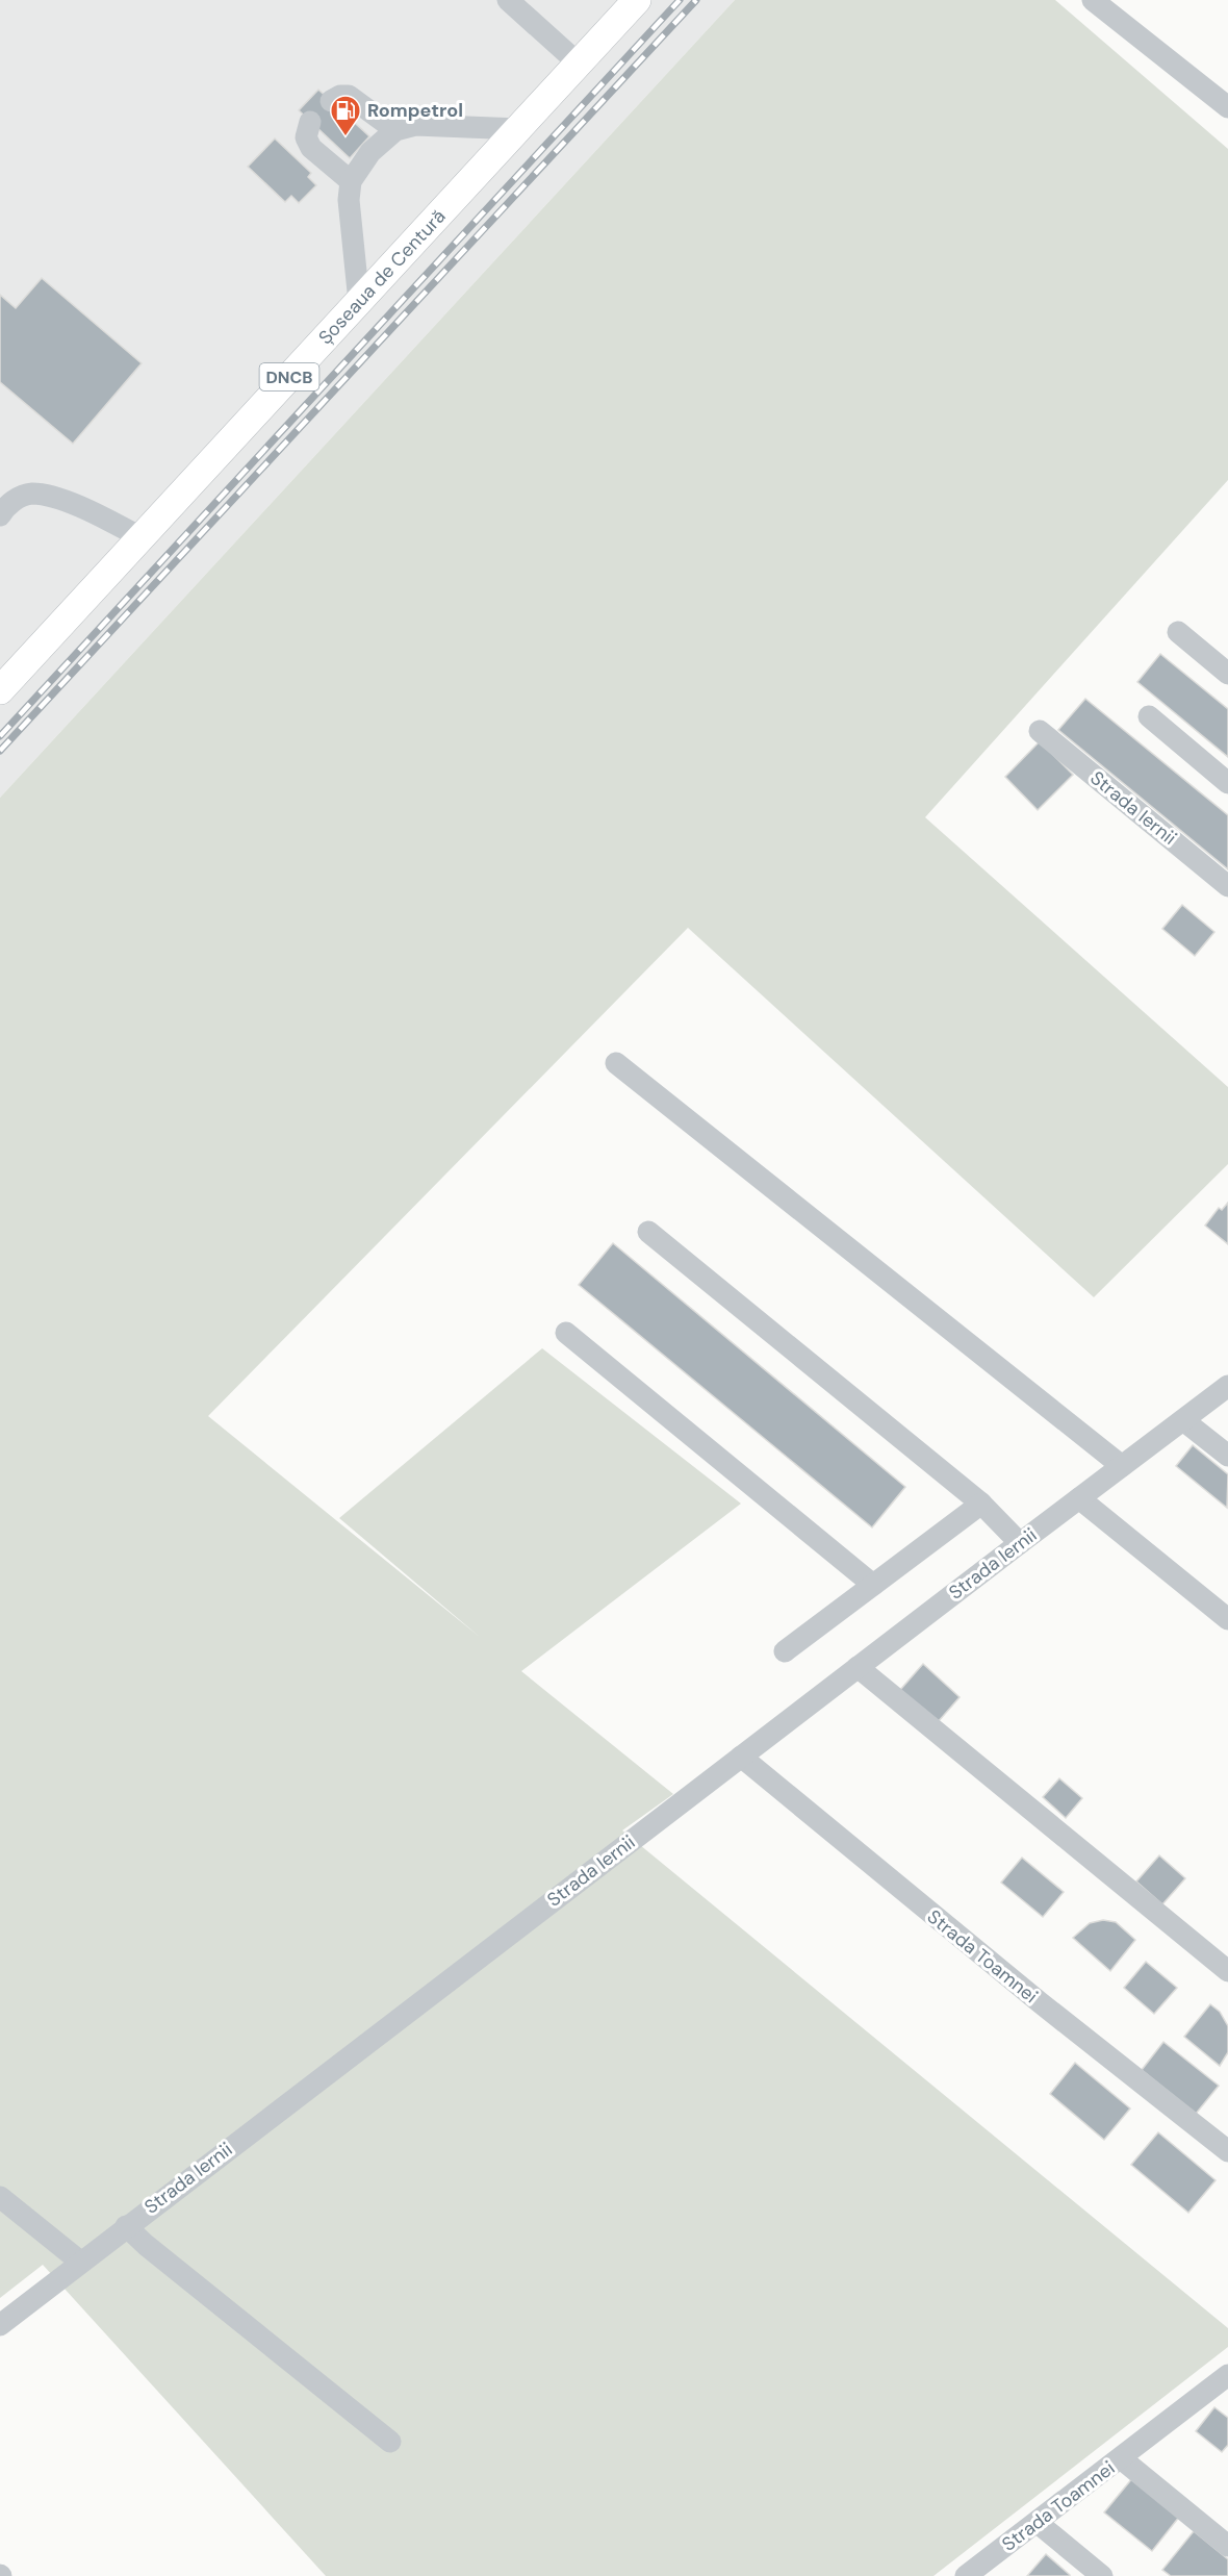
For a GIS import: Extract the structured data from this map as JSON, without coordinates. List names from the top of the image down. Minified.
{"streets":{"main road":["Șoseaua de Centură","DNCB"],"street":["Strada Iernii","Strada Toamnei"]},"crossings":[["Strada Iernii","Strada Toamnei"]],"places":{"fuel station":["Rompetrol"]}}
